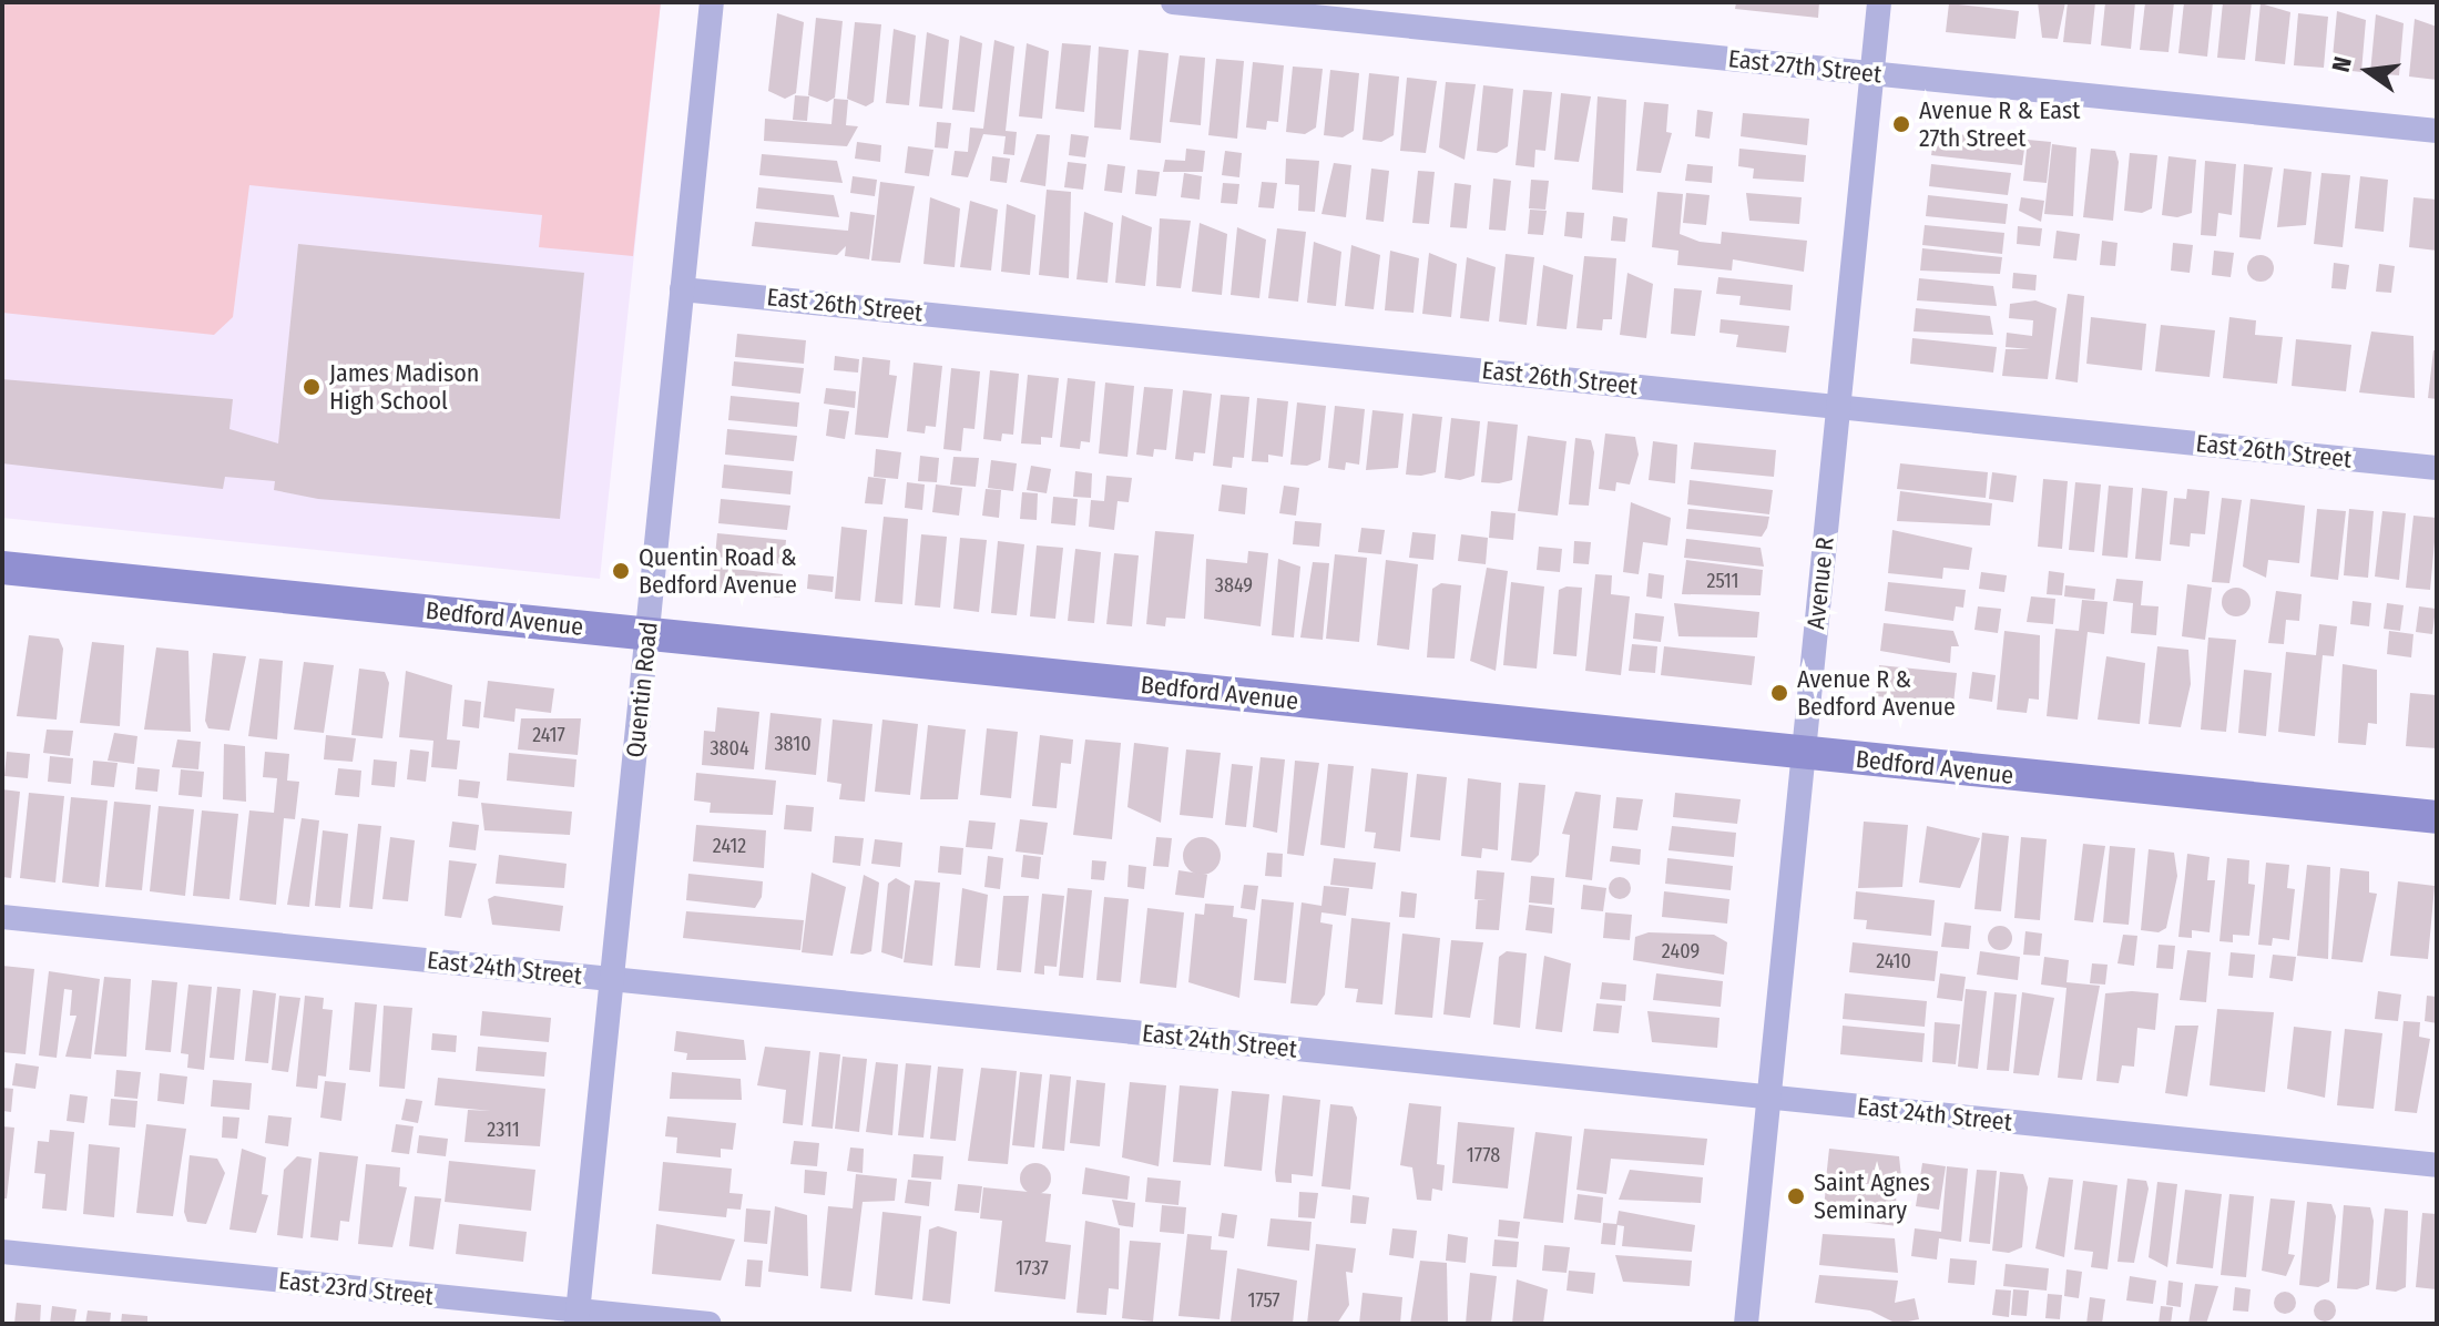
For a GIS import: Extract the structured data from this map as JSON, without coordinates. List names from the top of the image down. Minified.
{"streets":{"main road":["Bedford Avenue"],"street":["East 27th Street","East 26th Street","Avenue R","Quentin Road","East 24th Street","East 23rd Street"]},"crossings":[["East 27th Street","Avenue R"],["East 26th Street","Avenue R"],["East 26th Street","Quentin Road"],["Avenue R","Bedford Avenue"],["Avenue R","East 24th Street"],["Bedford Avenue","Quentin Road"],["Quentin Road","East 24th Street"],["Quentin Road","East 23rd Street"]],"places":["Avenue R & East 27th Street","James Madison High School","Quentin Road & Bedford Avenue","Avenue R & Bedford Avenue","Saint Agnes Seminary"],"house_numbers":["2511","3849","2417","3810","3804","2412","2409","2410","2311","1778","1737","1757"],"north":"left"}
